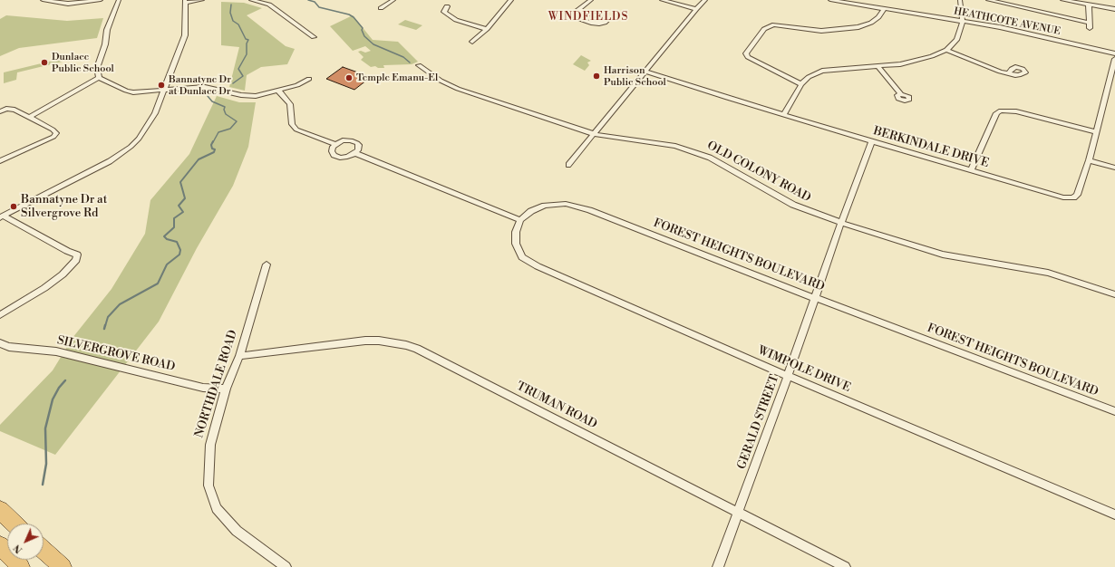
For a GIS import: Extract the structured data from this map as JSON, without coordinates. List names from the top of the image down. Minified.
{"streets":{"street":["HEATHCOTE AVENUE","BERKINDALE DRIVE","OLD COLONY ROAD","FOREST HEIGHTS BOULEVARD","SILVERGROVE ROAD","WIMPOLE DRIVE","NORTHDALE ROAD","TRUMAN ROAD","GERALD STREET"]},"crossings":[["BERKINDALE DRIVE","GERALD STREET"],["OLD COLONY ROAD","GERALD STREET"],["FOREST HEIGHTS BOULEVARD","WIMPOLE DRIVE"],["FOREST HEIGHTS BOULEVARD","GERALD STREET"],["SILVERGROVE ROAD","NORTHDALE ROAD"],["WIMPOLE DRIVE","GERALD STREET"],["NORTHDALE ROAD","TRUMAN ROAD"],["TRUMAN ROAD","GERALD STREET"]],"districts":["WINDFIELDS"],"places":["Dunlace Public School","Harrison Public School","Temple Emanu-El","Bannatyne Dr at Dunlace Dr","Bannatyne Dr at Silvergrove Rd"],"north":"bottom left"}
